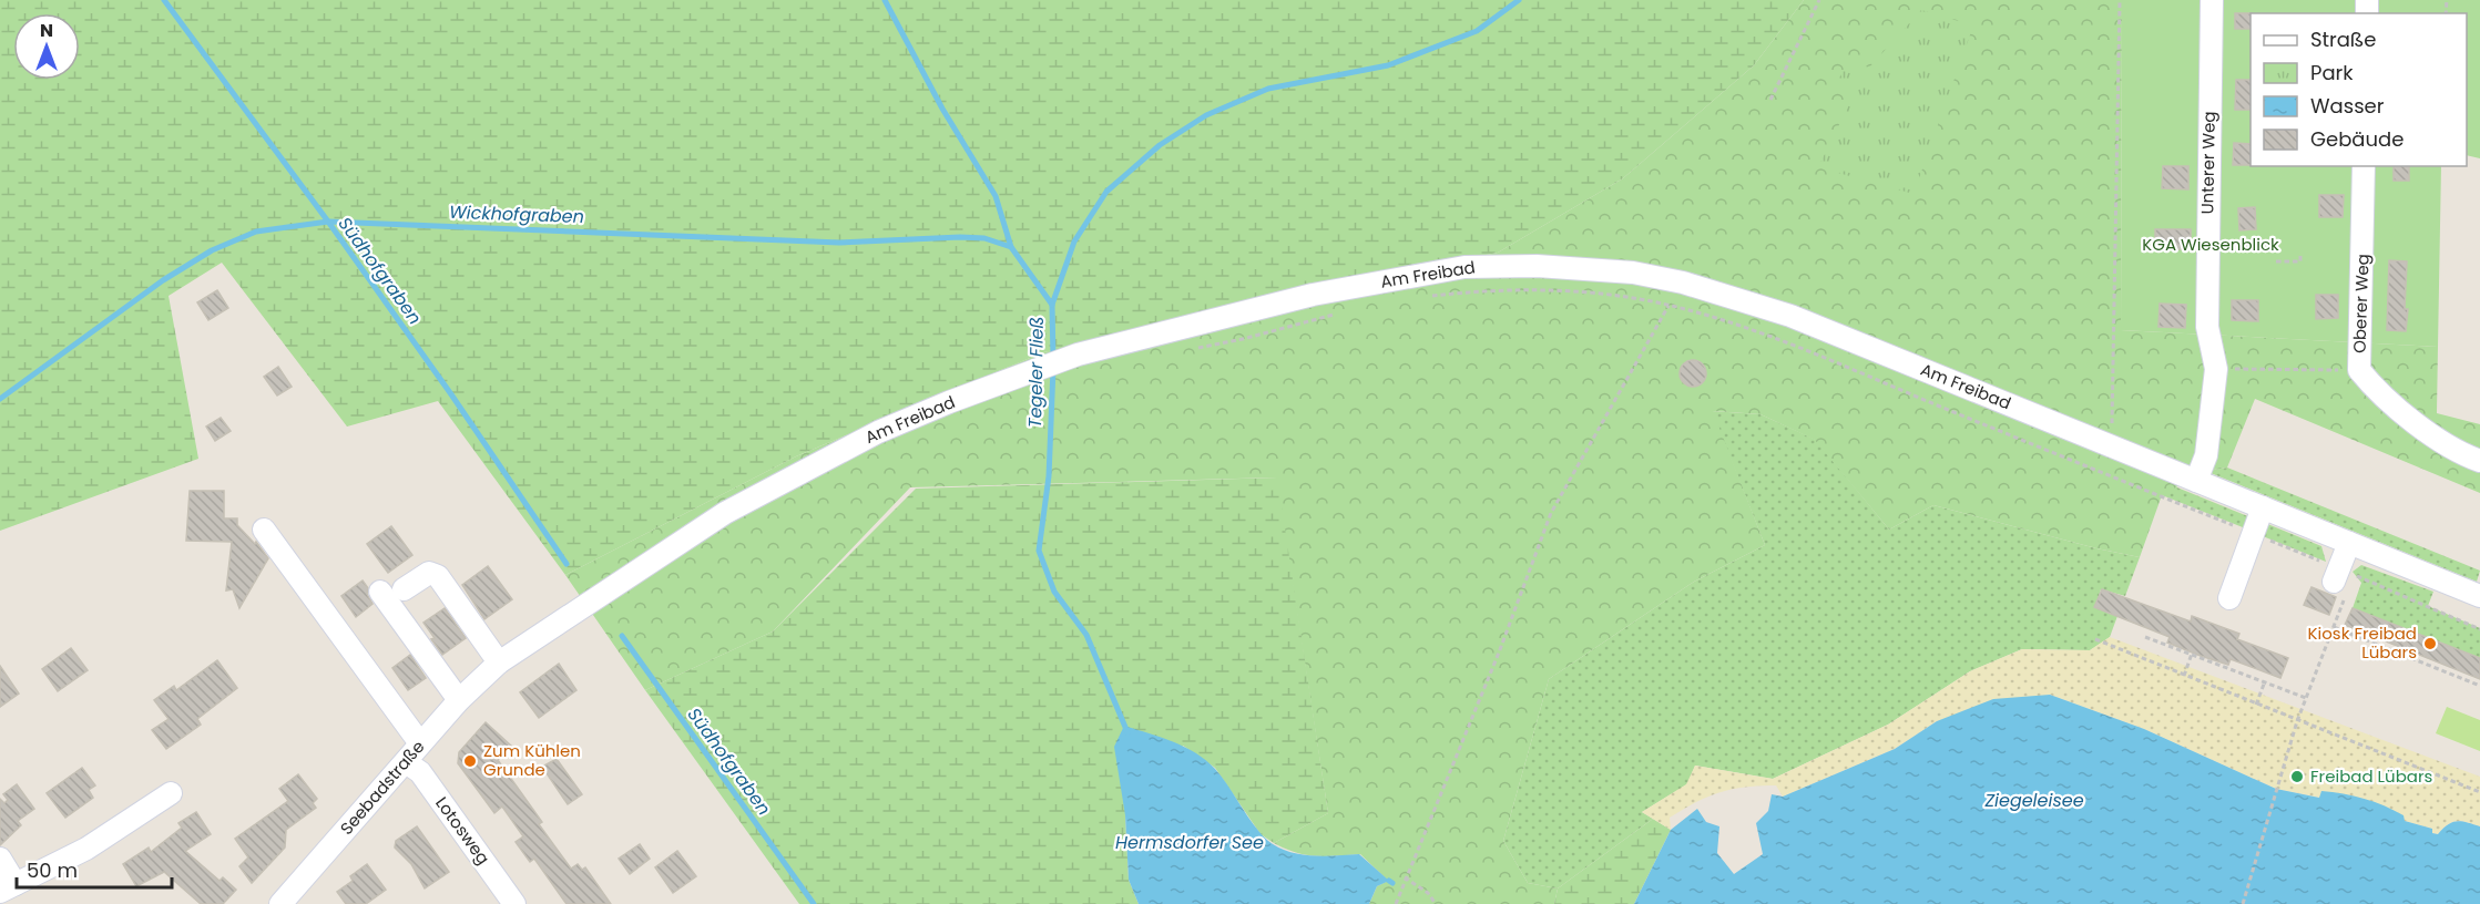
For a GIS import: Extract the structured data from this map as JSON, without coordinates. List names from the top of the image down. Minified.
{"streets":{"street":["Unterer Weg","Am Freibad","Oberer Weg","Seebadstraße","Lotosweg"]},"crossings":[["Unterer Weg","Am Freibad"],["Am Freibad","Seebadstraße"],["Seebadstraße","Lotosweg"]],"water":["Wickhofgraben","Südhofgraben","Tegeler Fließ","Ziegeleisee","Hermsdorfer See"],"parks":["KGA Wiesenblick"],"places":["Kiosk Freibad Lübars","Zum Kühlen Grunde","Freibad Lübars"],"legend":["Straße","Park","Wasser","Gebäude"],"scale_bar":"50 m","north":"top"}
